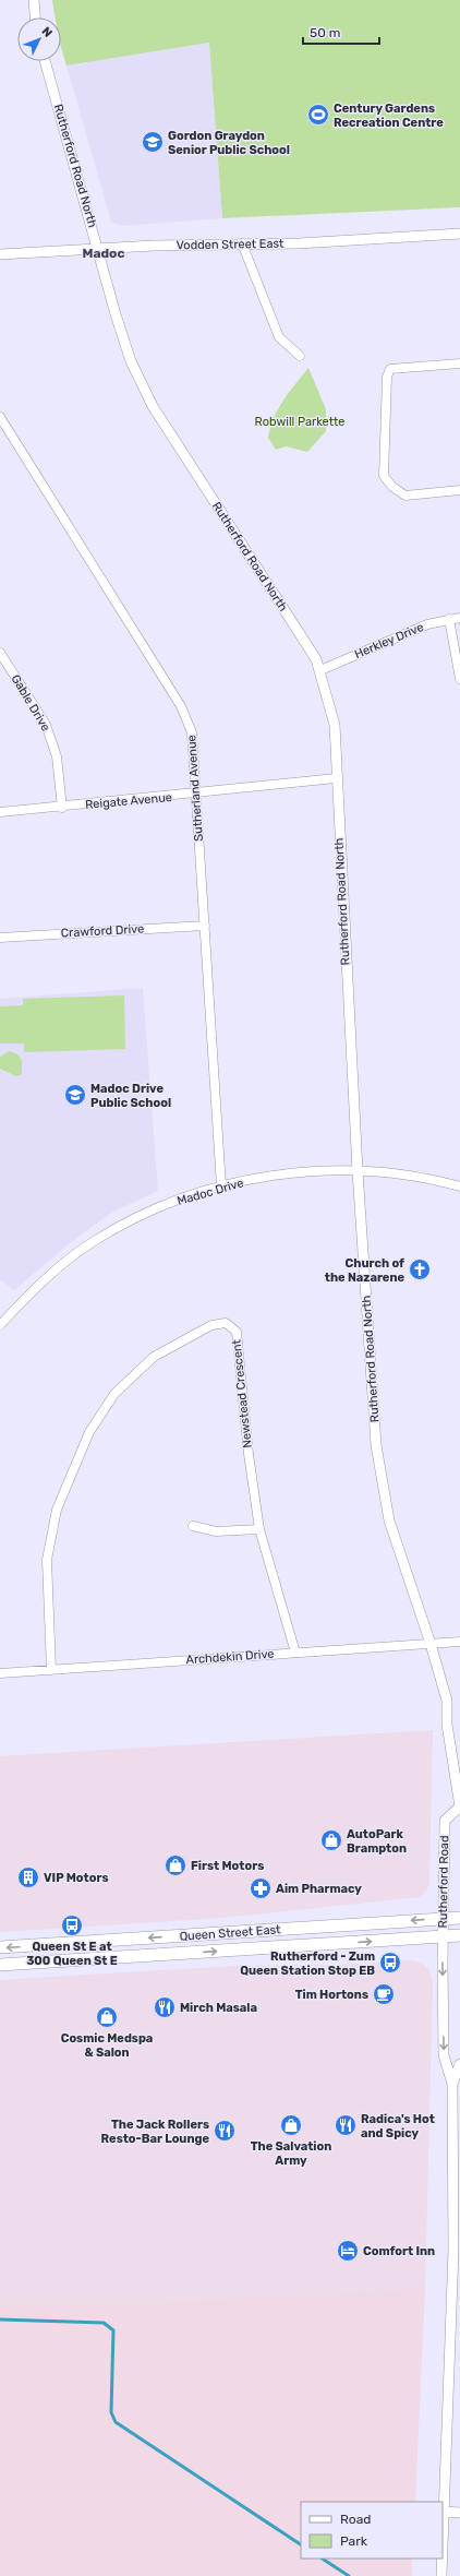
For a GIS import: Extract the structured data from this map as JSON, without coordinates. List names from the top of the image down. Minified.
{"streets":{"main road":["Queen Street East"],"street":["Rutherford Road North","Vodden Street East","Herkley Drive","Gable Drive","Sutherland Avenue","Reigate Avenue","Crawford Drive","Madoc Drive","Newstead Crescent","Archdekin Drive","Rutherford Road"]},"crossings":[["Rutherford Road North","Vodden Street East"],["Rutherford Road North","Herkley Drive"],["Rutherford Road North","Reigate Avenue"],["Rutherford Road North","Madoc Drive"],["Rutherford Road North","Archdekin Drive"],["Rutherford Road North","Rutherford Road"],["Gable Drive","Reigate Avenue"],["Sutherland Avenue","Reigate Avenue"],["Sutherland Avenue","Crawford Drive"],["Sutherland Avenue","Madoc Drive"],["Newstead Crescent","Archdekin Drive"],["Rutherford Road","Queen Street East"]],"one_way":["Rutherford Road"],"districts":["Madoc"],"parks":["Robwill Parkette"],"places":{"sports":["Century Gardens Recreation Centre"],"school or university":["Gordon Graydon Senior Public School","Madoc Drive Public School"],"church":["Church of the Nazarene"],"shop":["AutoPark Brampton","First Motors","Cosmic Medspa & Salon","The Salvation Army"],"building":["VIP Motors"],"pharmacy":["Aim Pharmacy"],"bus stop":["Queen St E at 300 Queen St E","Rutherford - Zum Queen Station Stop EB"],"cafe":["Tim Hortons"],"restaurant":["Mirch Masala","Radica's Hot and Spicy","The Jack Rollers Resto-Bar Lounge"],"hotel":["Comfort Inn"]},"legend":["Road","Park"],"scale_bar":"50 m","north":"top right"}
